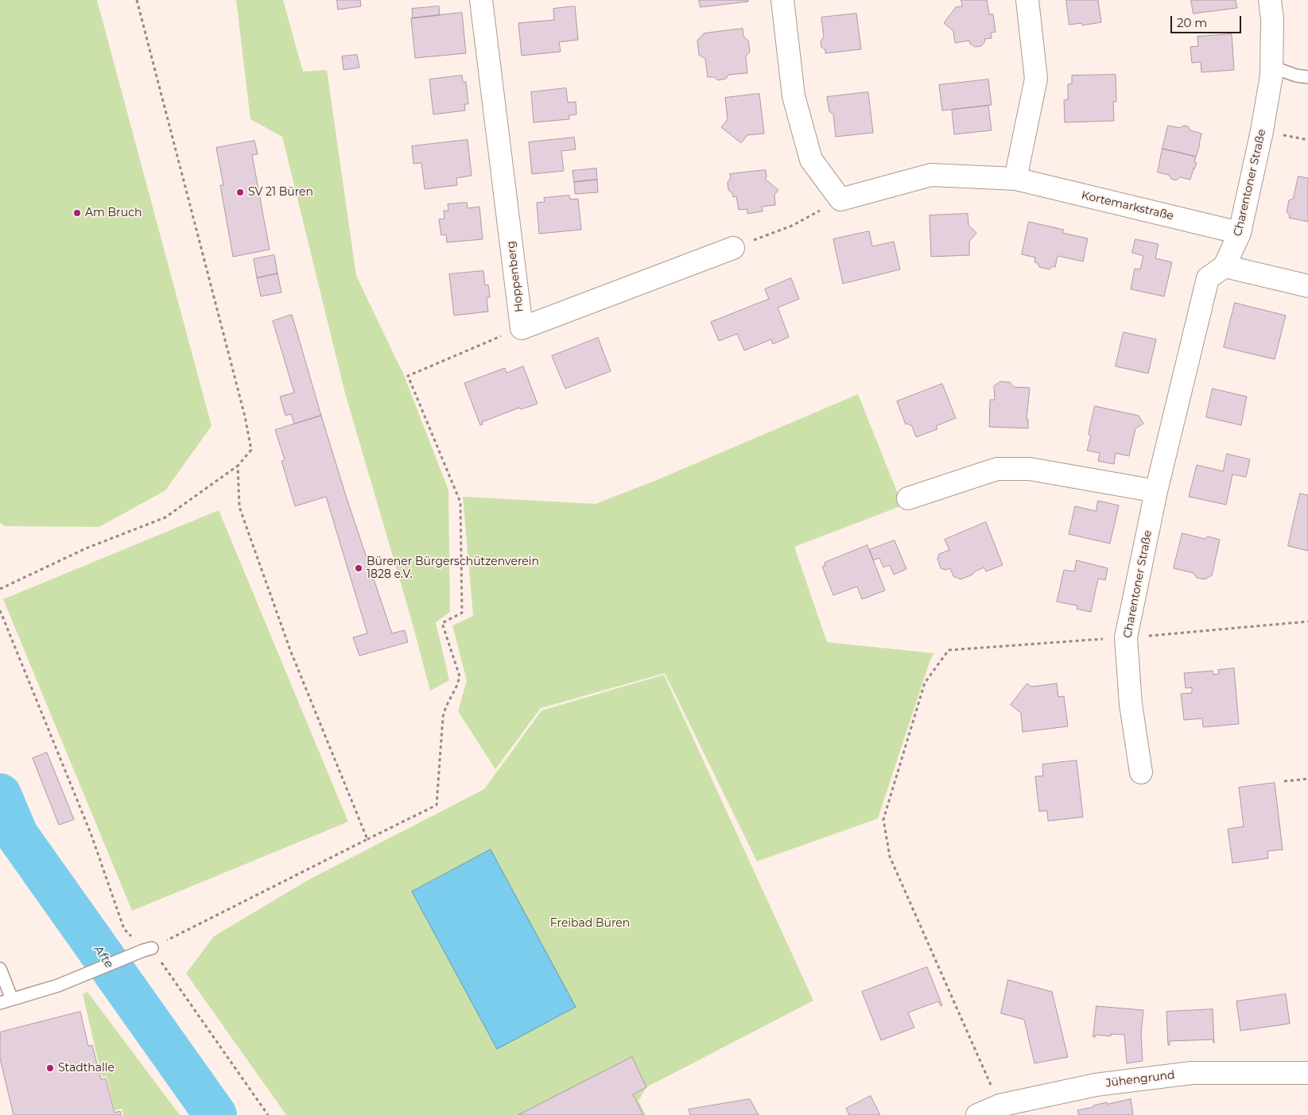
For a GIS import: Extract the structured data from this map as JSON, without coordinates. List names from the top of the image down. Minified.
{"streets":{"street":["Charentoner Straße","Kortemarkstraße","Hoppenberg","Jühengrund"]},"crossings":[["Charentoner Straße","Kortemarkstraße"]],"water":["Afte"],"parks":["Freibad Büren"],"places":["SV 21 Büren","Am Bruch","Bürener Bürgerschützenverein 1828 e.V.","Stadthalle"],"scale_bar":"20 m"}
